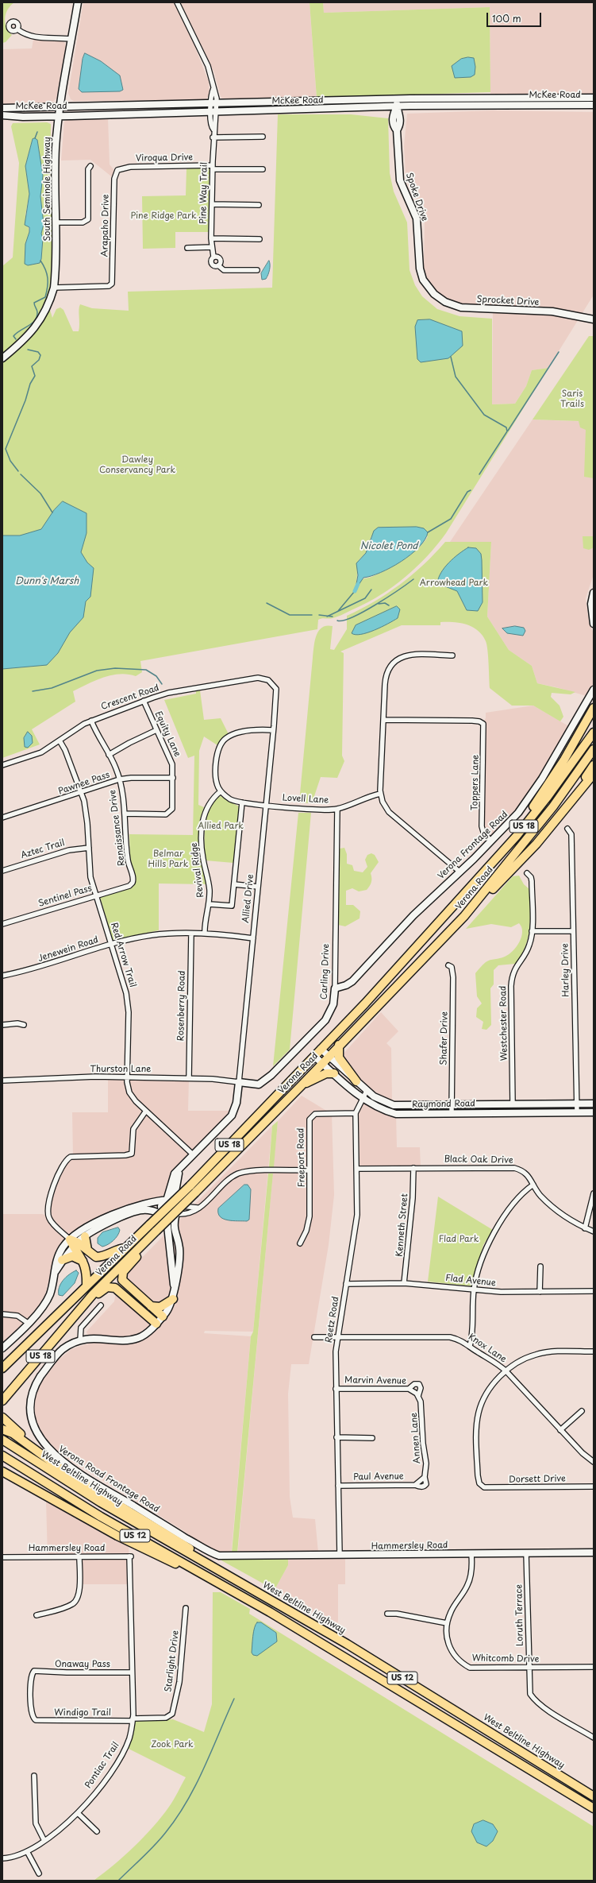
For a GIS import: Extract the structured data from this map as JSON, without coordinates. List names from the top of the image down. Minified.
{"streets":{"highway":["US 18","Verona Road","West Beltline Highway","US 12"],"street":["McKee Road","Viroqua Drive","South Seminole Highway","Pine Way Trail","Spoke Drive","Arapaho Drive","Sprocket Drive","Crescent Road","Equity Lane","Toppers Lane","Pawnee Pass","Lovell Lane","Renaissance Drive","Verona Frontage Road","Aztec Trail","Revival Ridge","Sentinel Pass","Allied Drive","Jenewein Road","Red Arrow Trail","Harley Drive","Carling Drive","Rosenberry Road","Westchester Road","Shafer Drive","Thurston Lane","Raymond Road","Freeport Road","Black Oak Drive","Kenneth Street","Flad Avenue","Reetz Road","Knox Lane","Marvin Avenue","Annen Lane","Paul Avenue","Verona Road Frontage Road","Dorsett Drive","Hammersley Road","Loruth Terrace","Whitcomb Drive","Starlight Drive","Onaway Pass","Windigo Trail","Pontiac Trail"]},"crossings":[["McKee Road","South Seminole Highway"],["McKee Road","Pine Way Trail"],["McKee Road","Spoke Drive"],["Viroqua Drive","Pine Way Trail"],["Viroqua Drive","Arapaho Drive"],["South Seminole Highway","Arapaho Drive"],["Spoke Drive","Sprocket Drive"],["Crescent Road","Equity Lane"],["Crescent Road","Renaissance Drive"],["Crescent Road","Allied Drive"],["Crescent Road","Red Arrow Trail"],["Equity Lane","Pawnee Pass"],["Equity Lane","Renaissance Drive"],["Toppers Lane","Verona Frontage Road"],["Pawnee Pass","Renaissance Drive"],["Pawnee Pass","Red Arrow Trail"],["Lovell Lane","Revival Ridge"],["Lovell Lane","Allied Drive"],["Lovell Lane","Carling Drive"],["US 18","Verona Road"],["Renaissance Drive","Sentinel Pass"],["Verona Frontage Road","Carling Drive"],["Aztec Trail","Red Arrow Trail"],["Revival Ridge","Jenewein Road"],["Verona Road","Raymond Road"],["Sentinel Pass","Red Arrow Trail"],["Allied Drive","Jenewein Road"],["Allied Drive","Red Arrow Trail"],["Allied Drive","Carling Drive"],["Allied Drive","Thurston Lane"],["Jenewein Road","Red Arrow Trail"],["Jenewein Road","Rosenberry Road"],["Red Arrow Trail","Thurston Lane"],["Harley Drive","Raymond Road"],["Carling Drive","Thurston Lane"],["Rosenberry Road","Thurston Lane"],["Westchester Road","Raymond Road"],["Shafer Drive","Raymond Road"],["Raymond Road","Reetz Road"],["Freeport Road","Reetz Road"],["Black Oak Drive","Kenneth Street"],["Black Oak Drive","Reetz Road"],["Kenneth Street","Flad Avenue"],["Flad Avenue","Reetz Road"],["Reetz Road","Knox Lane"],["Reetz Road","Marvin Avenue"],["Reetz Road","Paul Avenue"],["Reetz Road","Hammersley Road"],["Knox Lane","Dorsett Drive"],["Marvin Avenue","Annen Lane"],["Annen Lane","Paul Avenue"],["Verona Road Frontage Road","Hammersley Road"],["Hammersley Road","Loruth Terrace"],["Hammersley Road","Whitcomb Drive"],["Hammersley Road","Pontiac Trail"],["Loruth Terrace","Whitcomb Drive"],["Starlight Drive","Windigo Trail"],["Onaway Pass","Windigo Trail"],["Onaway Pass","Pontiac Trail"],["Windigo Trail","Pontiac Trail"]],"water":["Nicolet Pond","Dunn's Marsh"],"parks":["Pine Ridge Park","Saris Trails","Dawley Conservancy Park","Arrowhead Park","Allied Park","Belmar Hills Park","Flad Park","Zook Park"],"scale_bar":"100 m"}
